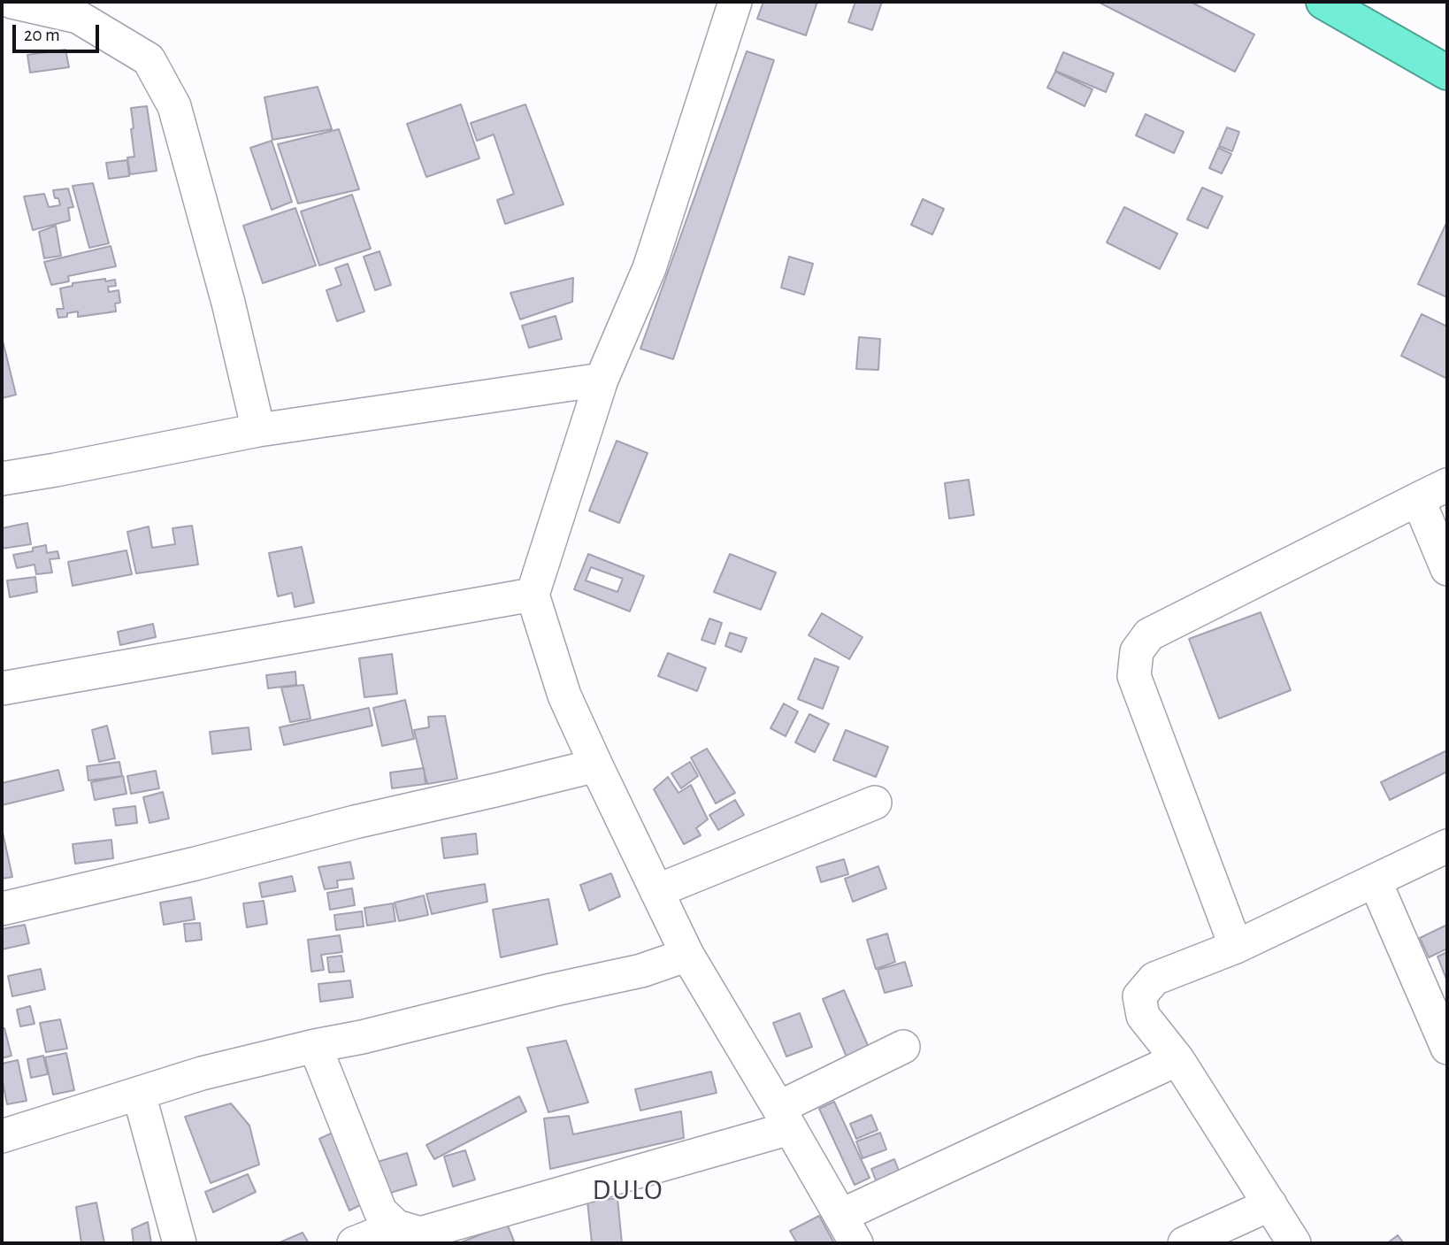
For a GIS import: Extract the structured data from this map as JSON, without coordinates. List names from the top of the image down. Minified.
{"districts":["DULO"],"scale_bar":"20 m"}
